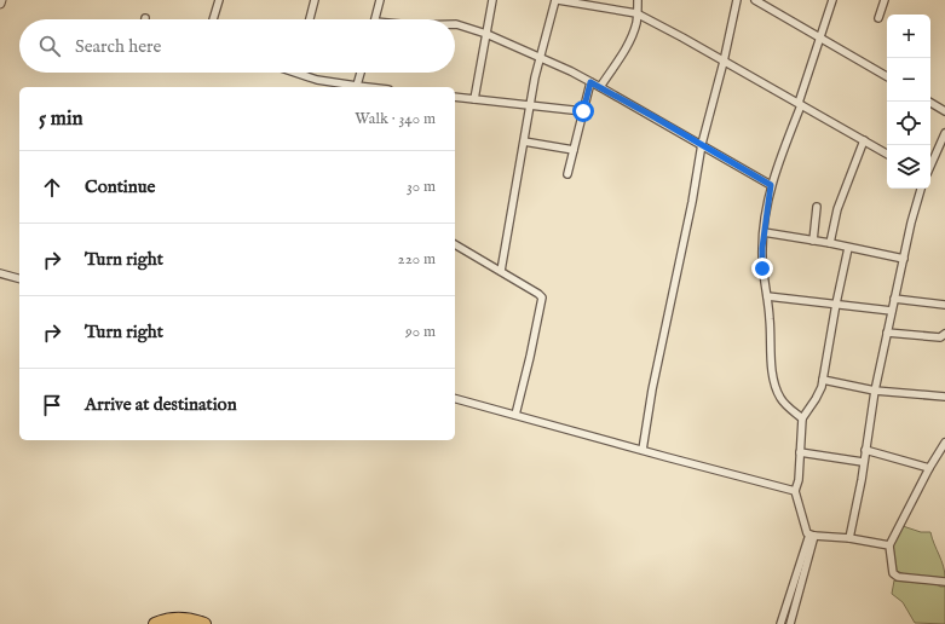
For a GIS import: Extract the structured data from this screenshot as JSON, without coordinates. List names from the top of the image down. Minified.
{"page":{"map_buttons":["+","−"],"search":"Search here","heading":["5 min","Walk · 340 m"],"list":[["Continue","30 m"],["Turn right","220 m"],["Turn right","90 m"],"Arrive at destination"]}}
